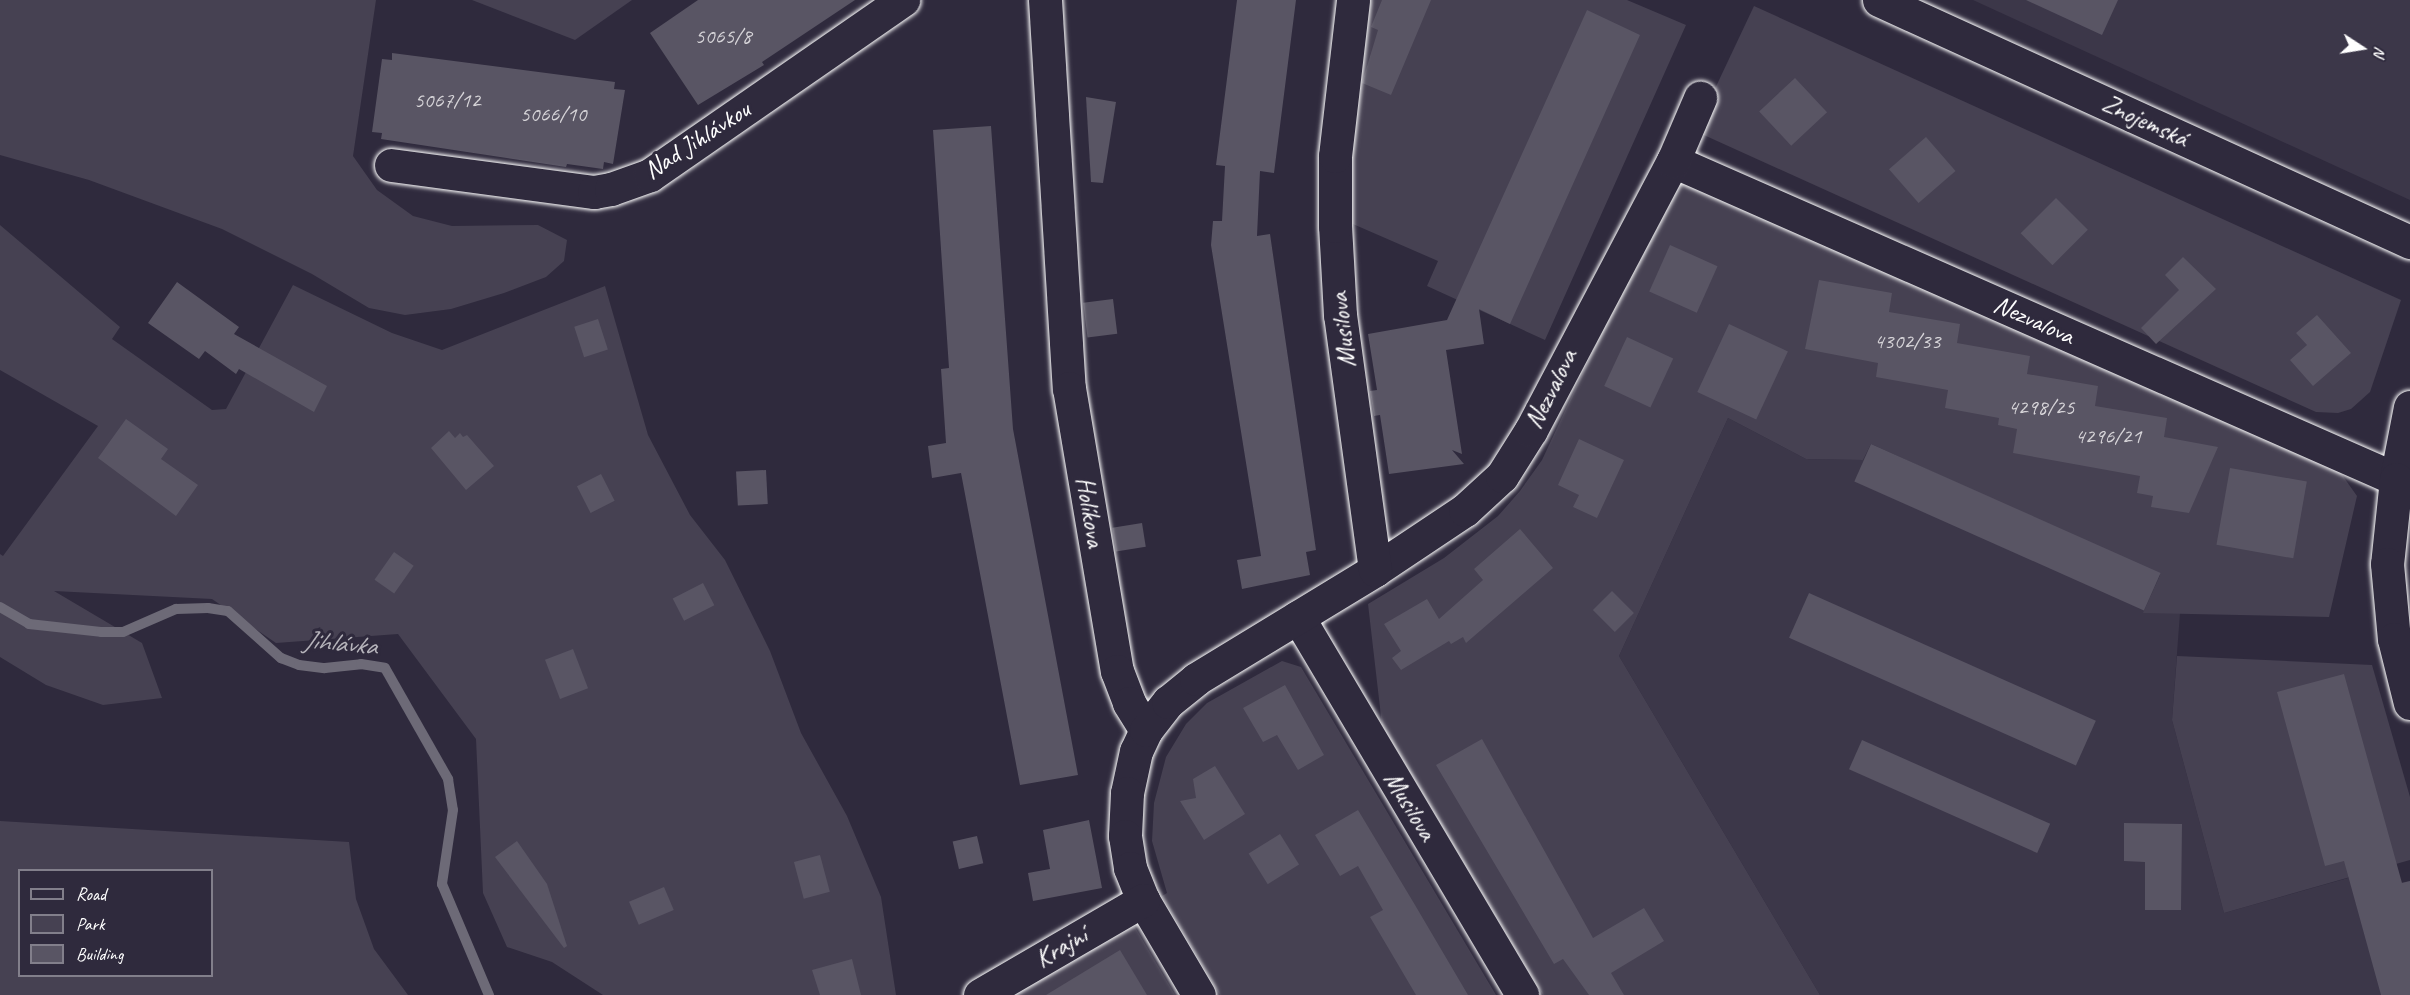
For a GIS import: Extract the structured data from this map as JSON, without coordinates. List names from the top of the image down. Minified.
{"streets":{"street":["Znojemská","Nad Jihlávkou","Nezvalova","Musilova","Holíkova","Krajní"]},"crossings":[["Nezvalova","Musilova"]],"water":["Jihlávka"],"house_numbers":["5065/8","5067/12","5066/10","4302/33","4298/25","4296/21"],"legend":["Road","Park","Building"],"north":"right"}
